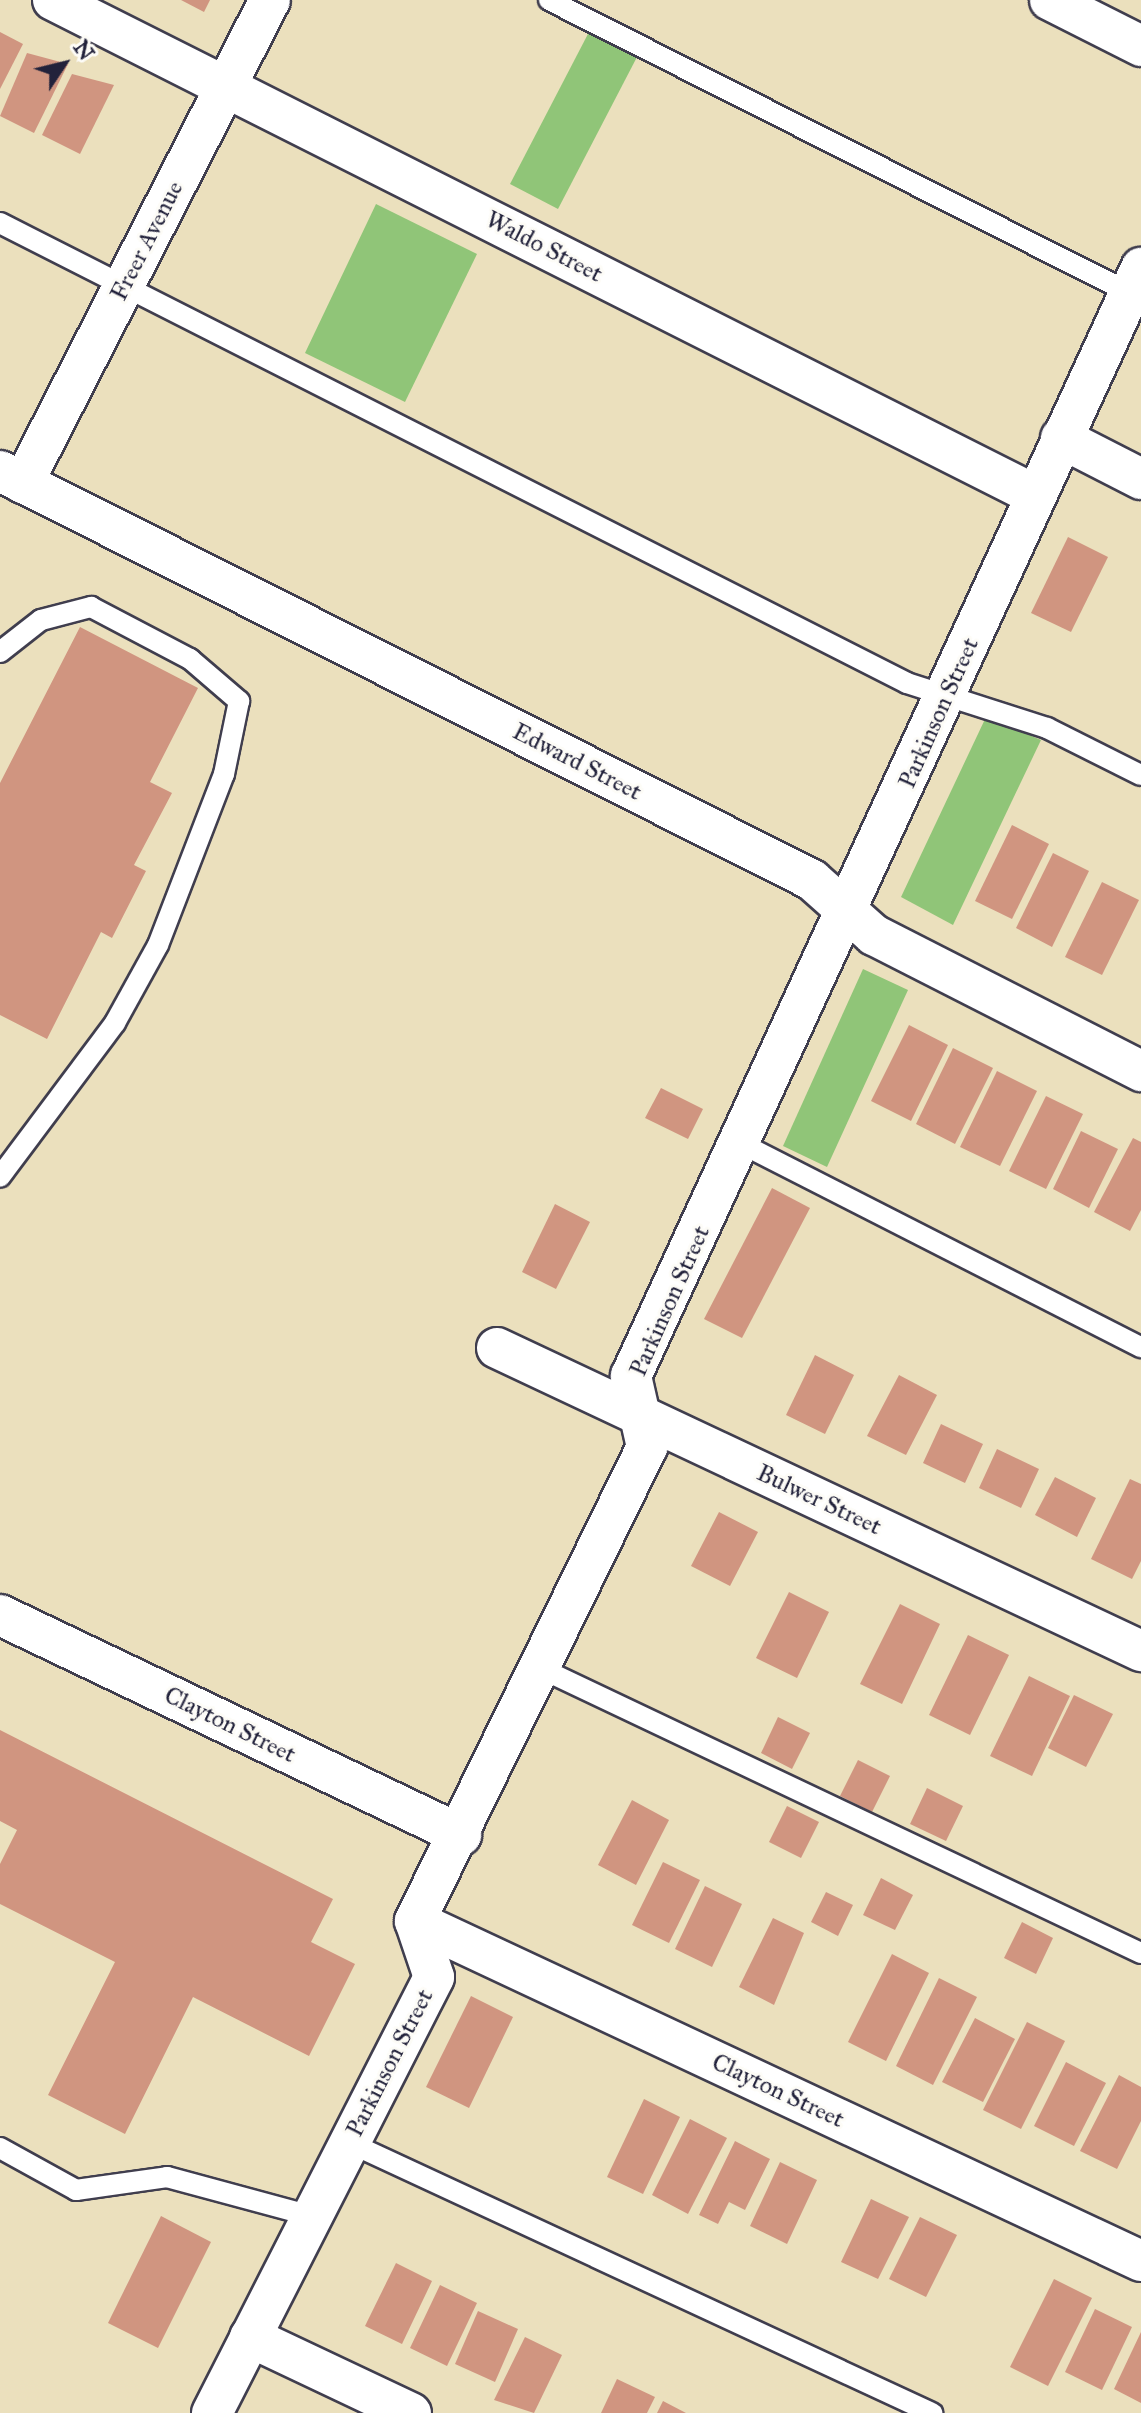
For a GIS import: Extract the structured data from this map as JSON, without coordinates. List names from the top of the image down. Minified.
{"streets":{"street":["Freer Avenue","Waldo Street","Parkinson Street","Edward Street","Bulwer Street","Clayton Street"]},"crossings":[["Freer Avenue","Waldo Street"],["Freer Avenue","Edward Street"],["Waldo Street","Parkinson Street"],["Parkinson Street","Edward Street"],["Parkinson Street","Bulwer Street"],["Parkinson Street","Clayton Street"]],"north":"top right"}
